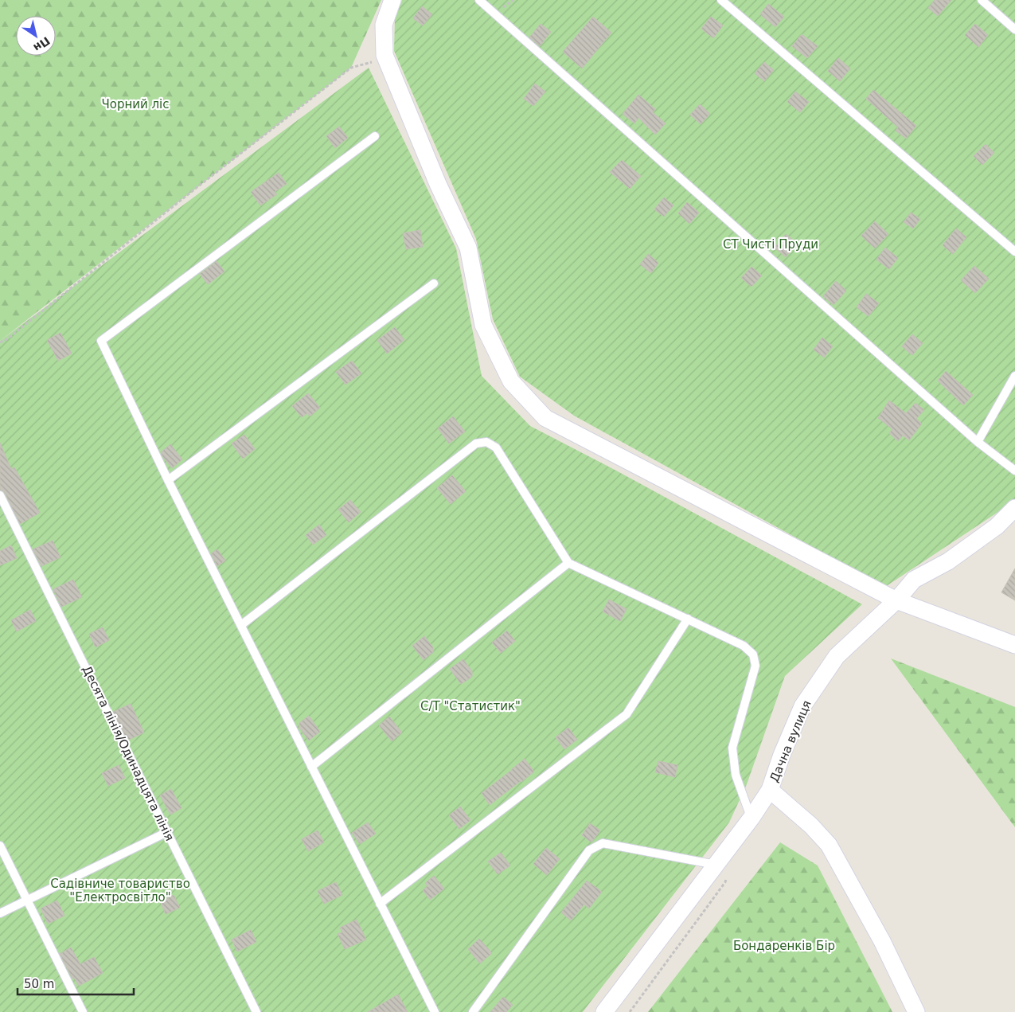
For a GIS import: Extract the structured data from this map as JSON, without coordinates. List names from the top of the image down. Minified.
{"streets":{"street":["Дачна вулиця"],"lane":["Десята лінія/Одинадцята лінія"]},"parks":["Чорний ліс","СТ Чисті Пруди","С/Т \"Статистик\"","Садівниче товариство \"Електросвітло\"","Бондаренків Бір"],"scale_bar":"50 m","north":"bottom right"}
